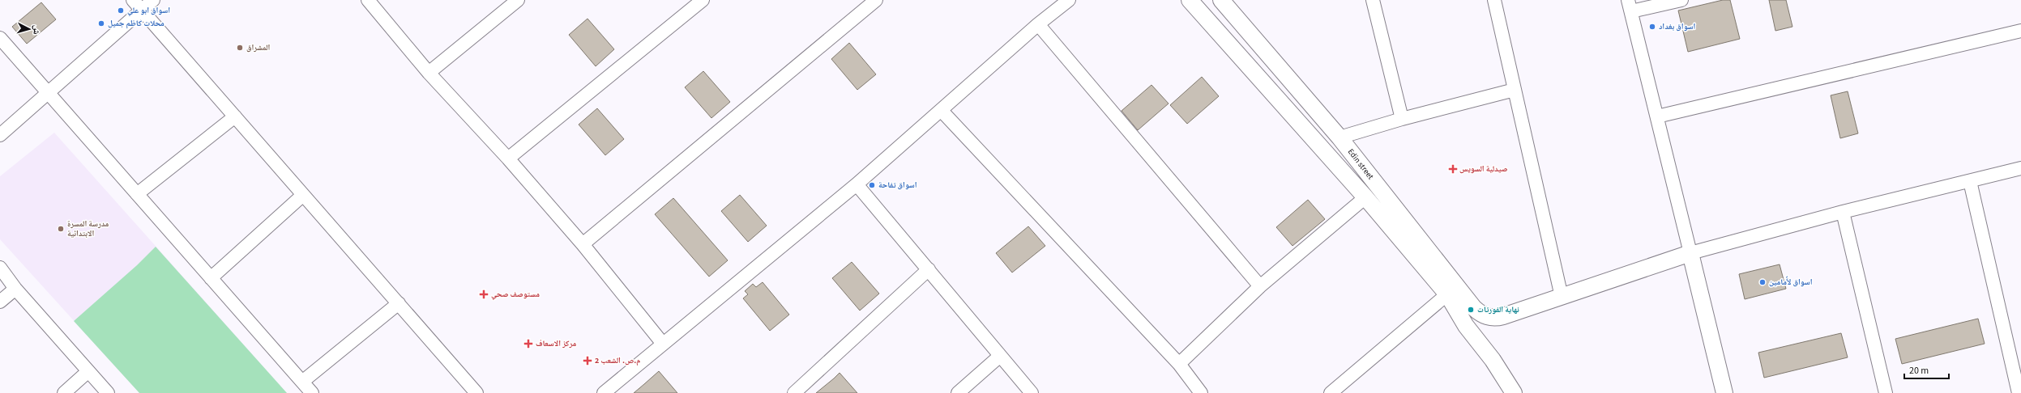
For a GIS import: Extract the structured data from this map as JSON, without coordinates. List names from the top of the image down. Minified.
{"streets":{"street":["Edin street"]},"places":{"other":["اسواق ابو علي","محلات كاظم جميل","اسواق بغداد","المشراق","اسواق تفاحة","مدرسة المسرة الابتدائية","اسواق لاًًمامين","نهاية الفورتات"],"health":["صيدلية السويس","مستوصف صحي","مركز الاسعاف","م.ص. الشعب 2"]},"scale_bar":"20 m","north":"right"}
